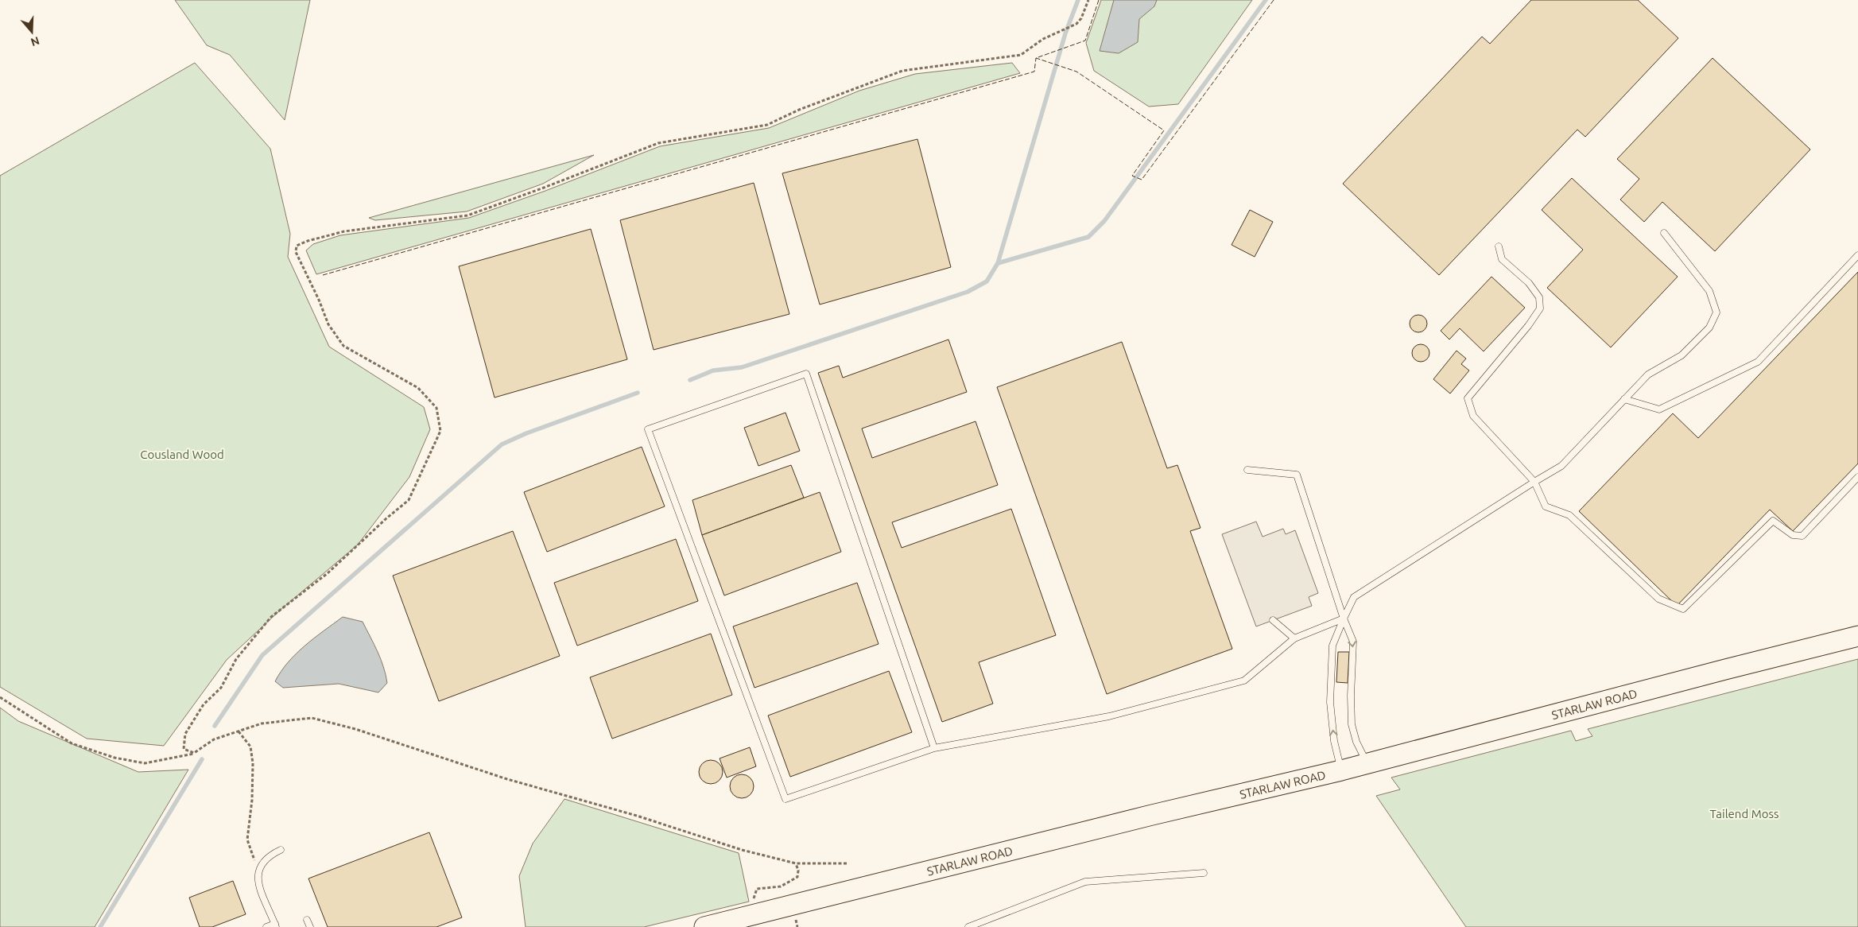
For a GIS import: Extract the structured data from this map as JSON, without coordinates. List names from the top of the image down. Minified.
{"streets":{"main road":["STARLAW ROAD"]},"parks":["Cousland Wood","Tailend Moss"],"north":"bottom"}
